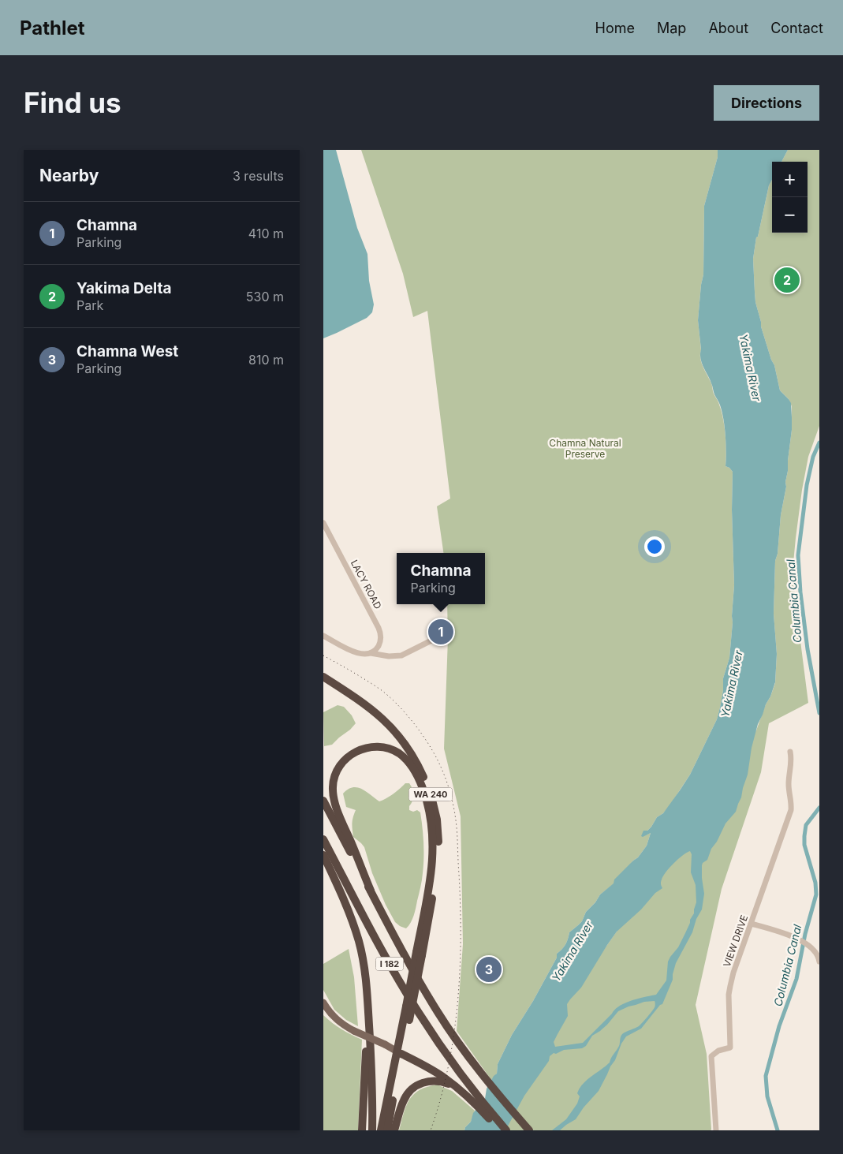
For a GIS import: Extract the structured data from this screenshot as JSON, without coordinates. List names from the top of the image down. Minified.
{"streets":{"highway":["WA 240","I 182"],"street":["LACY ROAD","VIEW DRIVE"]},"water":["Yakima River","Columbia Canal"],"parks":["Chamna Natural Preserve"],"page":{"header":"Pathlet","nav":["Home","Map","About","Contact"],"buttons":"Directions","title":"Find us","heading":["Nearby","3 results"],"map_buttons":["+","−"],"list":[{"mark":"1","name":"Chamna","note":"Parking","value":"410 m"},{"mark":"2","name":"Yakima Delta","note":"Park","value":"530 m"},{"mark":"3","name":"Chamna West","note":"Parking","value":"810 m"}],"pins":["2","1","3"],"popup":["Chamna","Parking"]}}
